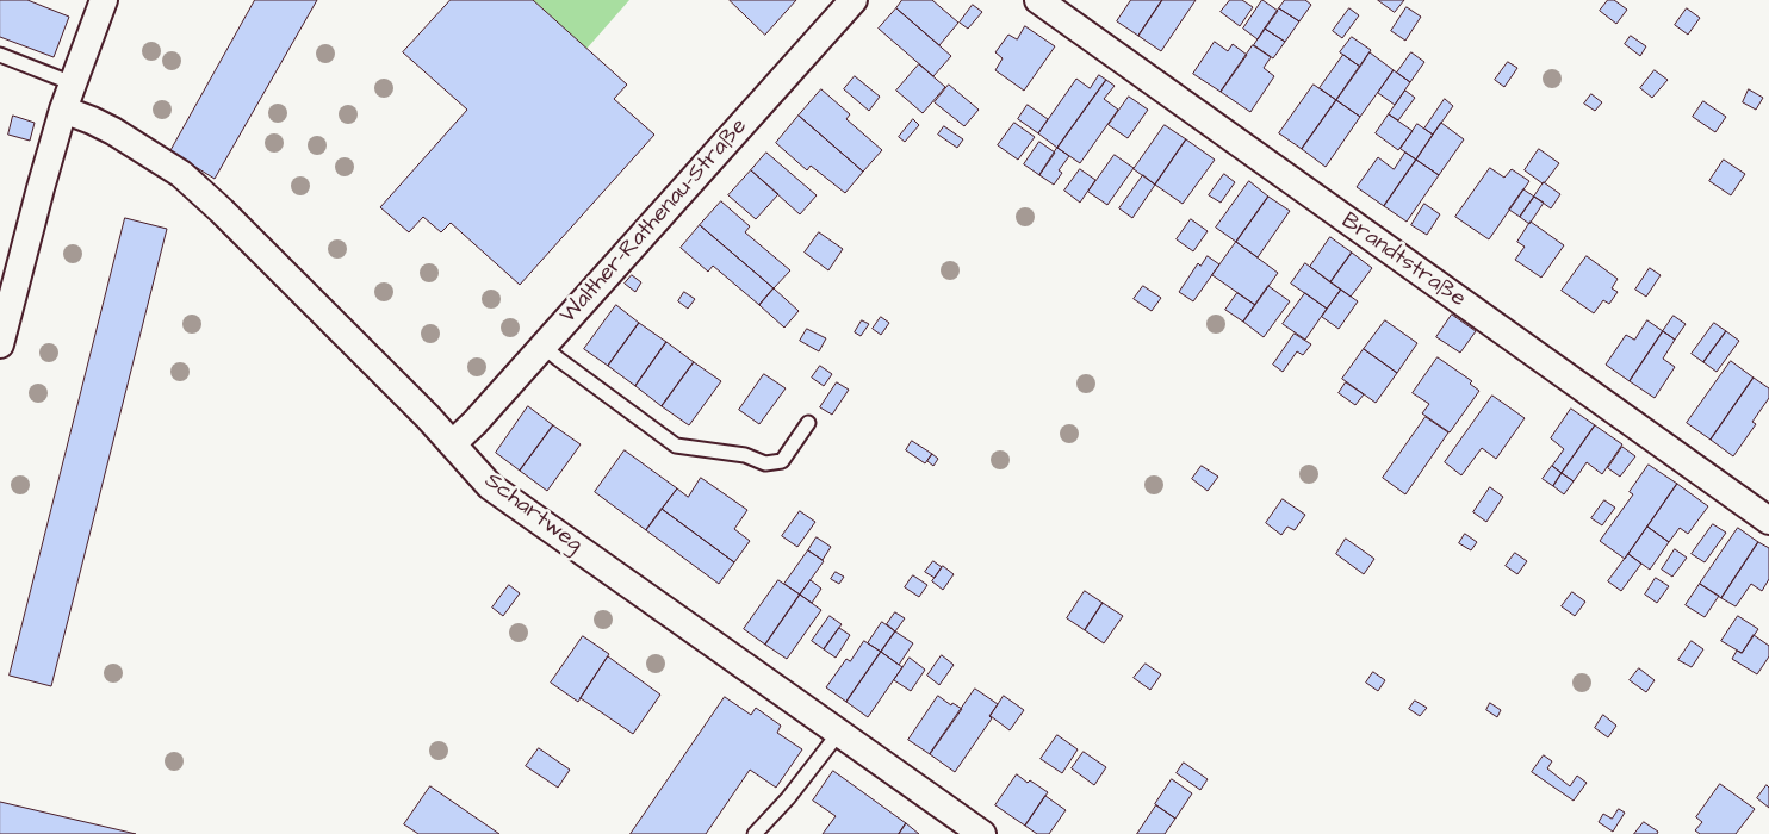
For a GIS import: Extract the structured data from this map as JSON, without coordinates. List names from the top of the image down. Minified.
{"streets":{"street":["Walther-Rathenau-Straße","Brandtstraße","Schartweg"]},"crossings":[["Walther-Rathenau-Straße","Schartweg"]]}
